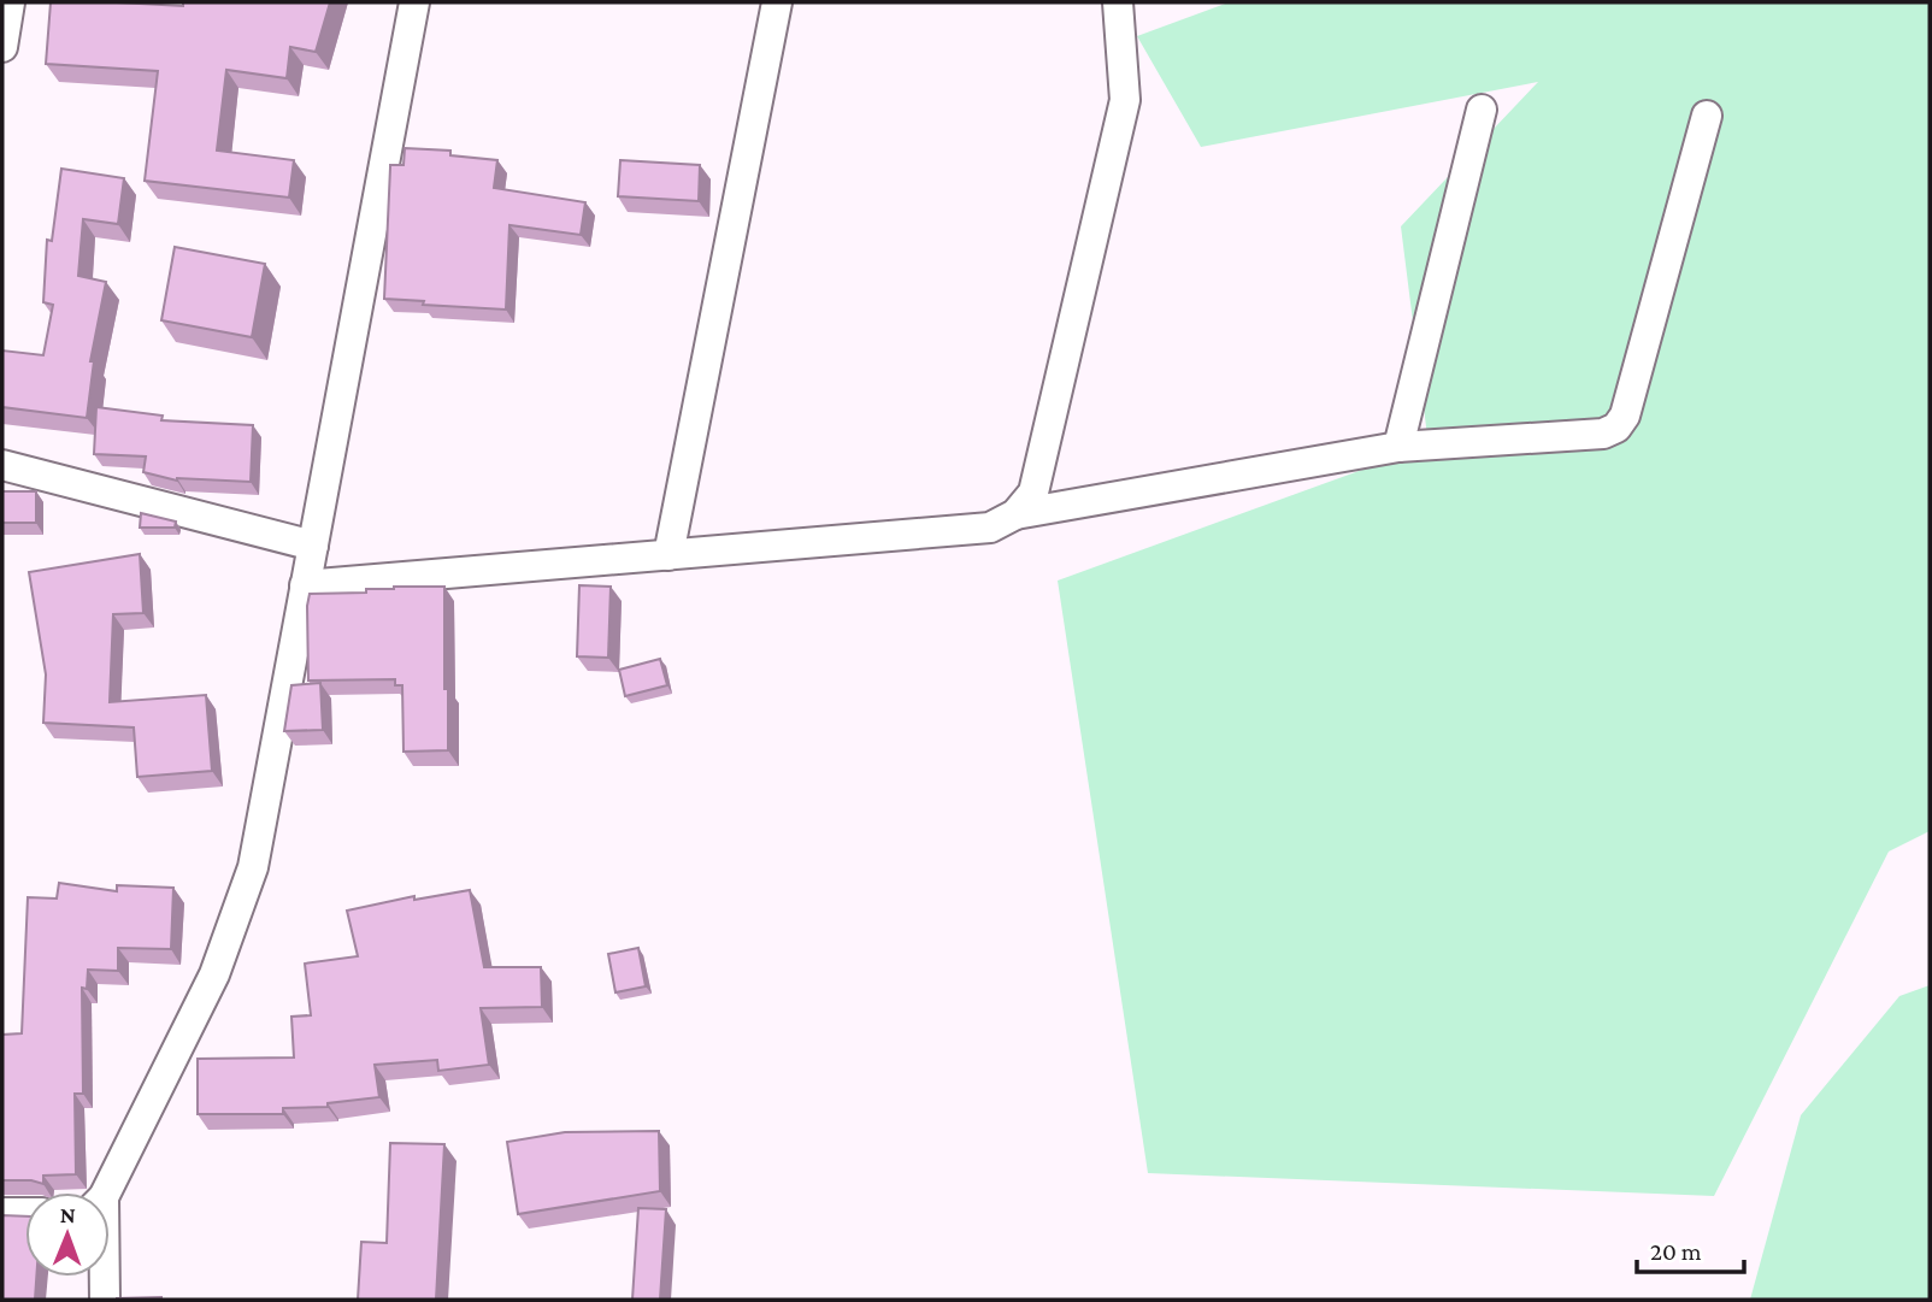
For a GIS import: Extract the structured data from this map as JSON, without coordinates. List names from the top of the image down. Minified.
{"scale_bar":"20 m","north":"top"}
